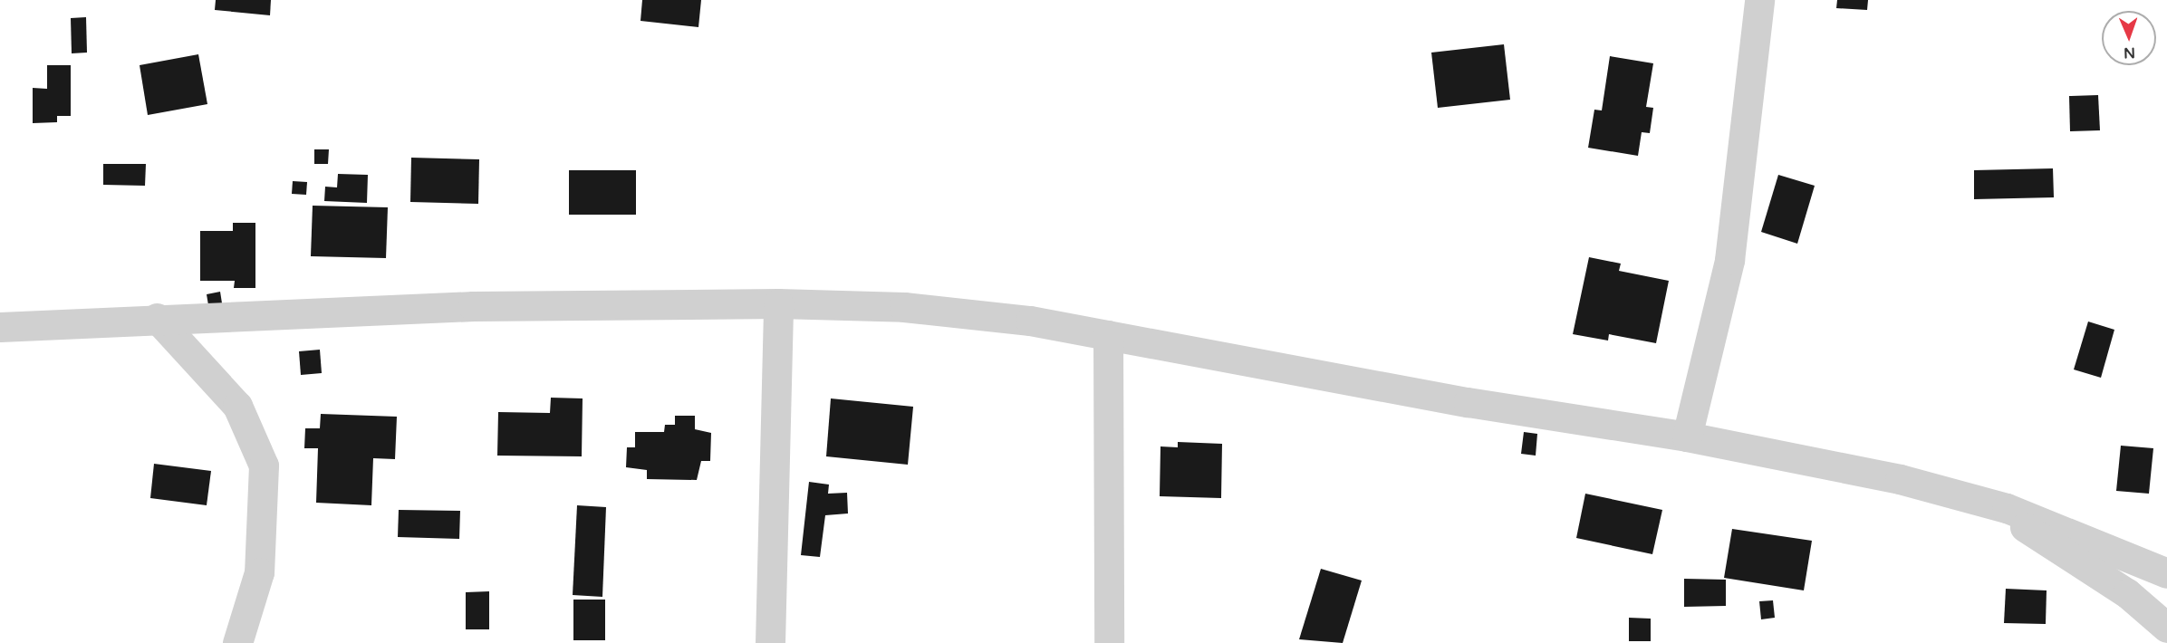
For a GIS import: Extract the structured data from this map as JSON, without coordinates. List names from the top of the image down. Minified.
{"north":"bottom"}
